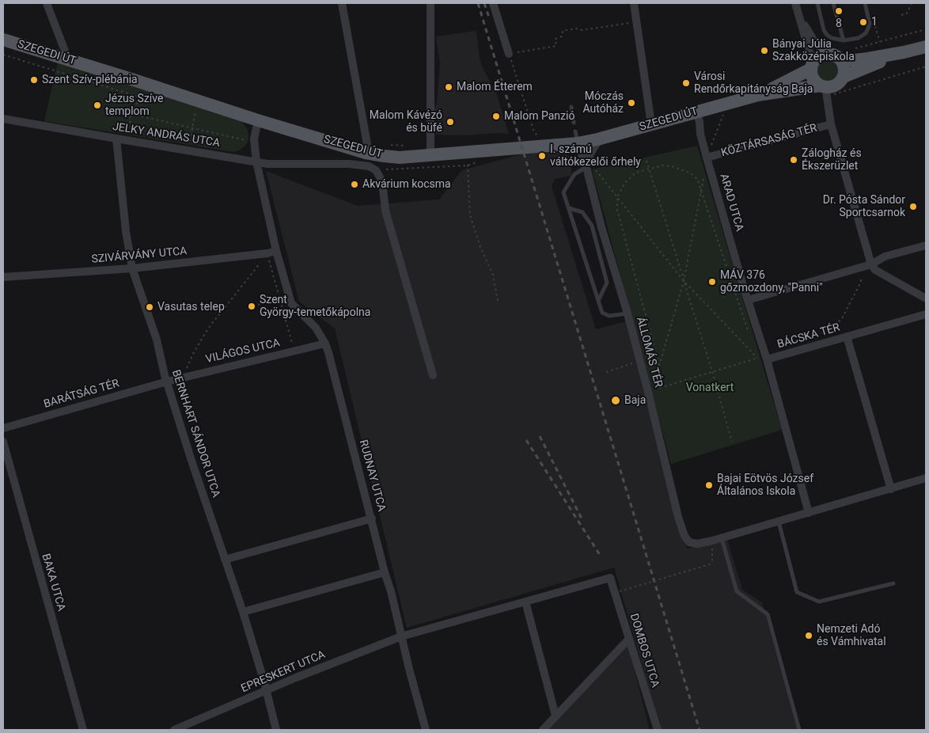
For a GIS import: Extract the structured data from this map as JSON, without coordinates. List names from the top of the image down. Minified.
{"streets":{"main road":["SZEGEDI ÚT"],"street":["JELKY ANDRÁS UTCA","KÖZTÁRSASÁG TÉR","ARAD UTCA","SZIVÁRVÁNY UTCA","BÁCSKA TÉR","VILÁGOS UTCA","ÁLLOMÁS TÉR","BARÁTSÁG TÉR","BERNHART SÁNDOR UTCA","RUDNAY UTCA","BAKA UTCA","DOMBOS UTCA","EPRESKERT UTCA"]},"crossings":[["SZEGEDI ÚT","ARAD UTCA"],["SZEGEDI ÚT","ÁLLOMÁS TÉR"],["SZEGEDI ÚT","RUDNAY UTCA"],["JELKY ANDRÁS UTCA","BERNHART SÁNDOR UTCA"],["JELKY ANDRÁS UTCA","RUDNAY UTCA"],["KÖZTÁRSASÁG TÉR","ARAD UTCA"],["ARAD UTCA","BÁCSKA TÉR"],["SZIVÁRVÁNY UTCA","BERNHART SÁNDOR UTCA"],["SZIVÁRVÁNY UTCA","RUDNAY UTCA"],["VILÁGOS UTCA","BARÁTSÁG TÉR"],["VILÁGOS UTCA","BERNHART SÁNDOR UTCA"],["VILÁGOS UTCA","RUDNAY UTCA"],["BARÁTSÁG TÉR","BERNHART SÁNDOR UTCA"],["BERNHART SÁNDOR UTCA","EPRESKERT UTCA"],["RUDNAY UTCA","EPRESKERT UTCA"]],"parks":["Vonatkert"],"places":["8","1","Bányai Júlia Szakközépiskola","Szent Szív-plébánia","Városi Rendőrkapitányság Baja","Malom Étterem","Móczás Autóház","Jézus Szíve templom","Malom Panzió","Malom Kávézó és büfé","I. számú váltókezelői őrhely","Zálogház és Ékszerüzlet","Akvárium kocsma","Dr. Pósta Sándor Sportcsarnok","MÁV 376 gőzmozdony, \"Panni\"","Szent György-temetőkápolna","Vasutas telep","Baja","Bajai Eötvös József Általános Iskola","Nemzeti Adó és Vámhivatal"]}
